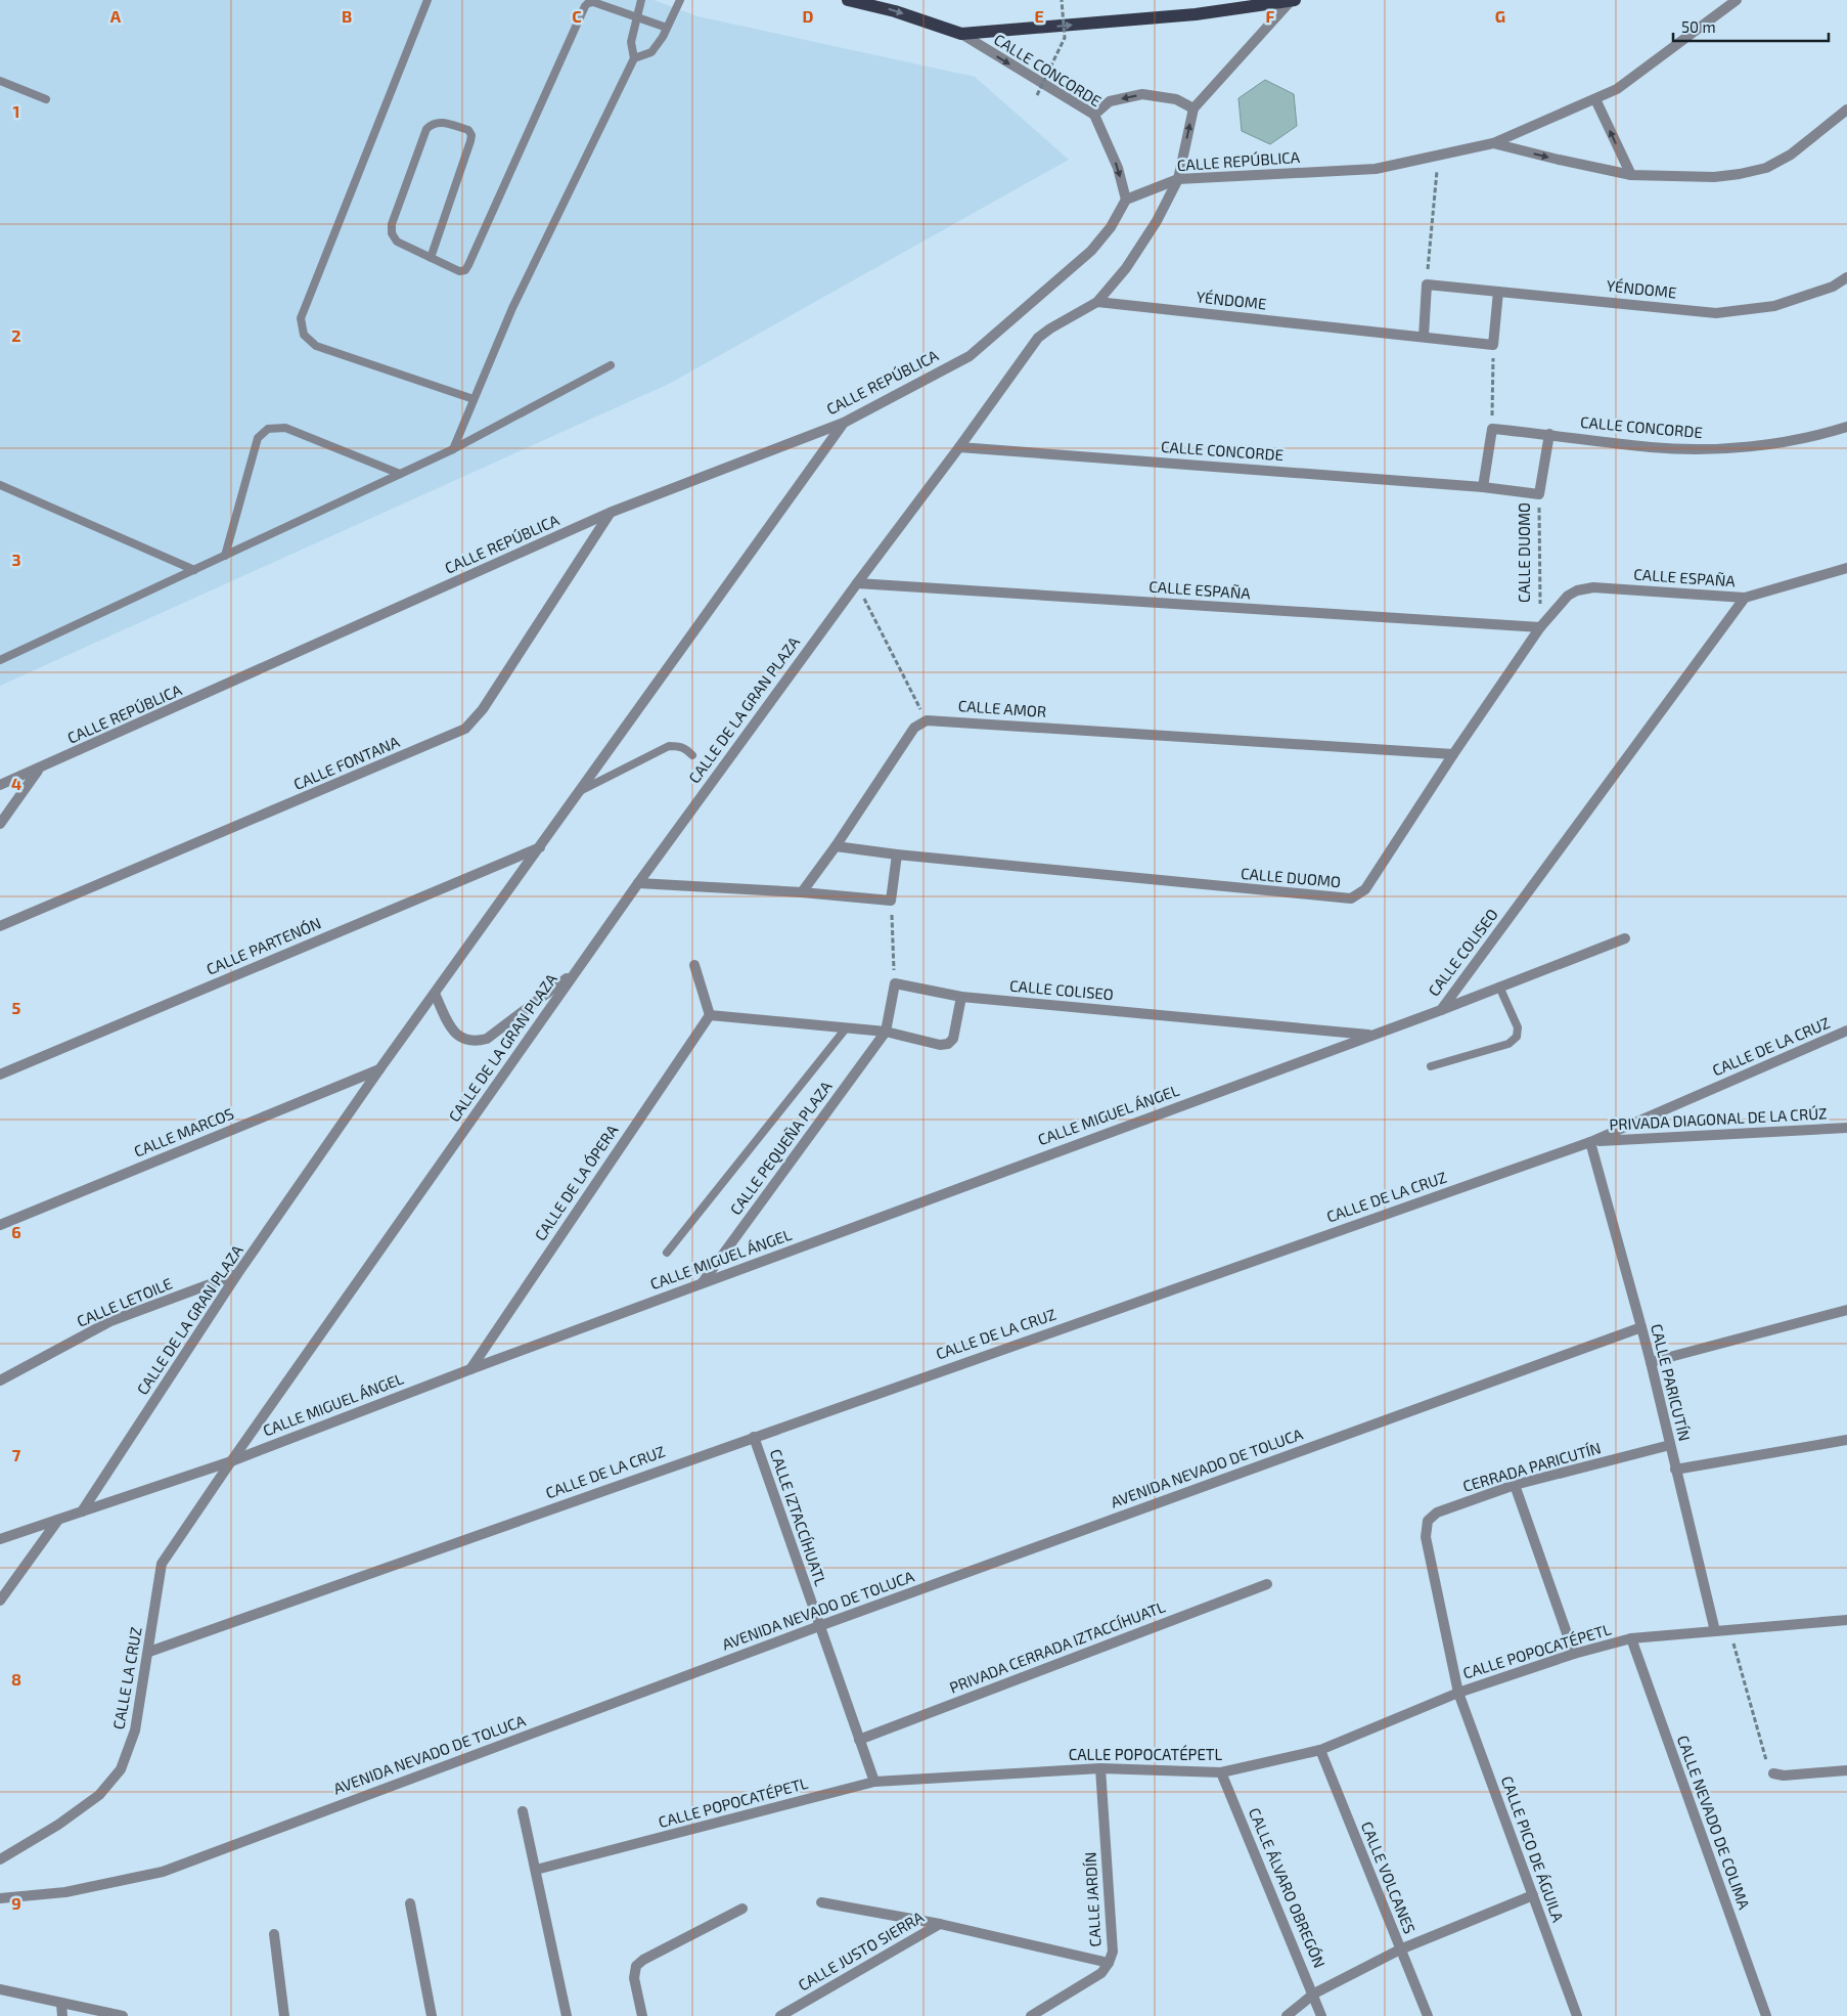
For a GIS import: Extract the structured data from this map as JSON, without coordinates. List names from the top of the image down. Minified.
{"streets":{"street":["CALLE CONCORDE","CALLE REPÚBLICA","YÉNDOME","CALLE DUOMO","CALLE ESPAÑA","CALLE AMOR","CALLE DE LA GRAN PLAZA","CALLE FONTANA","CALLE PARTENÓN","CALLE COLISEO","CALLE DE LA CRUZ","CALLE MIGUEL ÁNGEL","PRIVADA DIAGONAL DE LA CRÚZ","CALLE MARCOS","CALLE PEQUEÑA PLAZA","CALLE DE LA ÓPERA","CALLE LETOILE","CALLE PARICUTÍN","CERRADA PARICUTÍN","AVENIDA NEVADO DE TOLUCA","CALLE IZTACCÍHUATL","PRIVADA CERRADA IZTACCÍHUATL","CALLE POPOCATÉPETL","CALLE LA CRUZ","CALLE NEVADO DE COLIMA","CALLE PICO DE ÁGUILA","CALLE VOLCANES","CALLE ÁLVARO OBREGÓN","CALLE JARDÍN","CALLE JUSTO SIERRA"]},"crossings":[["CALLE CONCORDE","CALLE REPÚBLICA"],["CALLE CONCORDE","CALLE DUOMO"],["CALLE CONCORDE","CALLE DE LA GRAN PLAZA"],["CALLE REPÚBLICA","CALLE DE LA GRAN PLAZA"],["CALLE REPÚBLICA","CALLE FONTANA"],["YÉNDOME","CALLE DE LA GRAN PLAZA"],["CALLE DUOMO","CALLE ESPAÑA"],["CALLE DUOMO","CALLE AMOR"],["CALLE ESPAÑA","CALLE DE LA GRAN PLAZA"],["CALLE ESPAÑA","CALLE COLISEO"],["CALLE DE LA GRAN PLAZA","CALLE PARTENÓN"],["CALLE DE LA GRAN PLAZA","CALLE MIGUEL ÁNGEL"],["CALLE DE LA GRAN PLAZA","CALLE MARCOS"],["CALLE DE LA GRAN PLAZA","CALLE LETOILE"],["CALLE DE LA GRAN PLAZA","CALLE LA CRUZ"],["CALLE COLISEO","CALLE MIGUEL ÁNGEL"],["CALLE DE LA CRUZ","PRIVADA DIAGONAL DE LA CRÚZ"],["CALLE DE LA CRUZ","CALLE PARICUTÍN"],["CALLE DE LA CRUZ","CALLE IZTACCÍHUATL"],["CALLE DE LA CRUZ","CALLE LA CRUZ"],["CALLE MIGUEL ÁNGEL","CALLE PEQUEÑA PLAZA"],["CALLE MIGUEL ÁNGEL","CALLE DE LA ÓPERA"],["CALLE MIGUEL ÁNGEL","CALLE LA CRUZ"],["PRIVADA DIAGONAL DE LA CRÚZ","CALLE PARICUTÍN"],["CALLE PARICUTÍN","CERRADA PARICUTÍN"],["CALLE PARICUTÍN","AVENIDA NEVADO DE TOLUCA"],["CALLE PARICUTÍN","CALLE POPOCATÉPETL"],["CERRADA PARICUTÍN","CALLE POPOCATÉPETL"],["CERRADA PARICUTÍN","CALLE PICO DE ÁGUILA"],["AVENIDA NEVADO DE TOLUCA","CALLE IZTACCÍHUATL"],["CALLE IZTACCÍHUATL","PRIVADA CERRADA IZTACCÍHUATL"],["CALLE IZTACCÍHUATL","CALLE POPOCATÉPETL"],["CALLE POPOCATÉPETL","CALLE NEVADO DE COLIMA"],["CALLE POPOCATÉPETL","CALLE PICO DE ÁGUILA"],["CALLE POPOCATÉPETL","CALLE VOLCANES"],["CALLE POPOCATÉPETL","CALLE ÁLVARO OBREGÓN"],["CALLE POPOCATÉPETL","CALLE JARDÍN"],["CALLE JARDÍN","CALLE JUSTO SIERRA"]],"scale_bar":"50 m","grid":{"columns":["A","B","C","D","E","F","G"],"rows":["1","2","3","4","5","6","7","8","9"]}}
